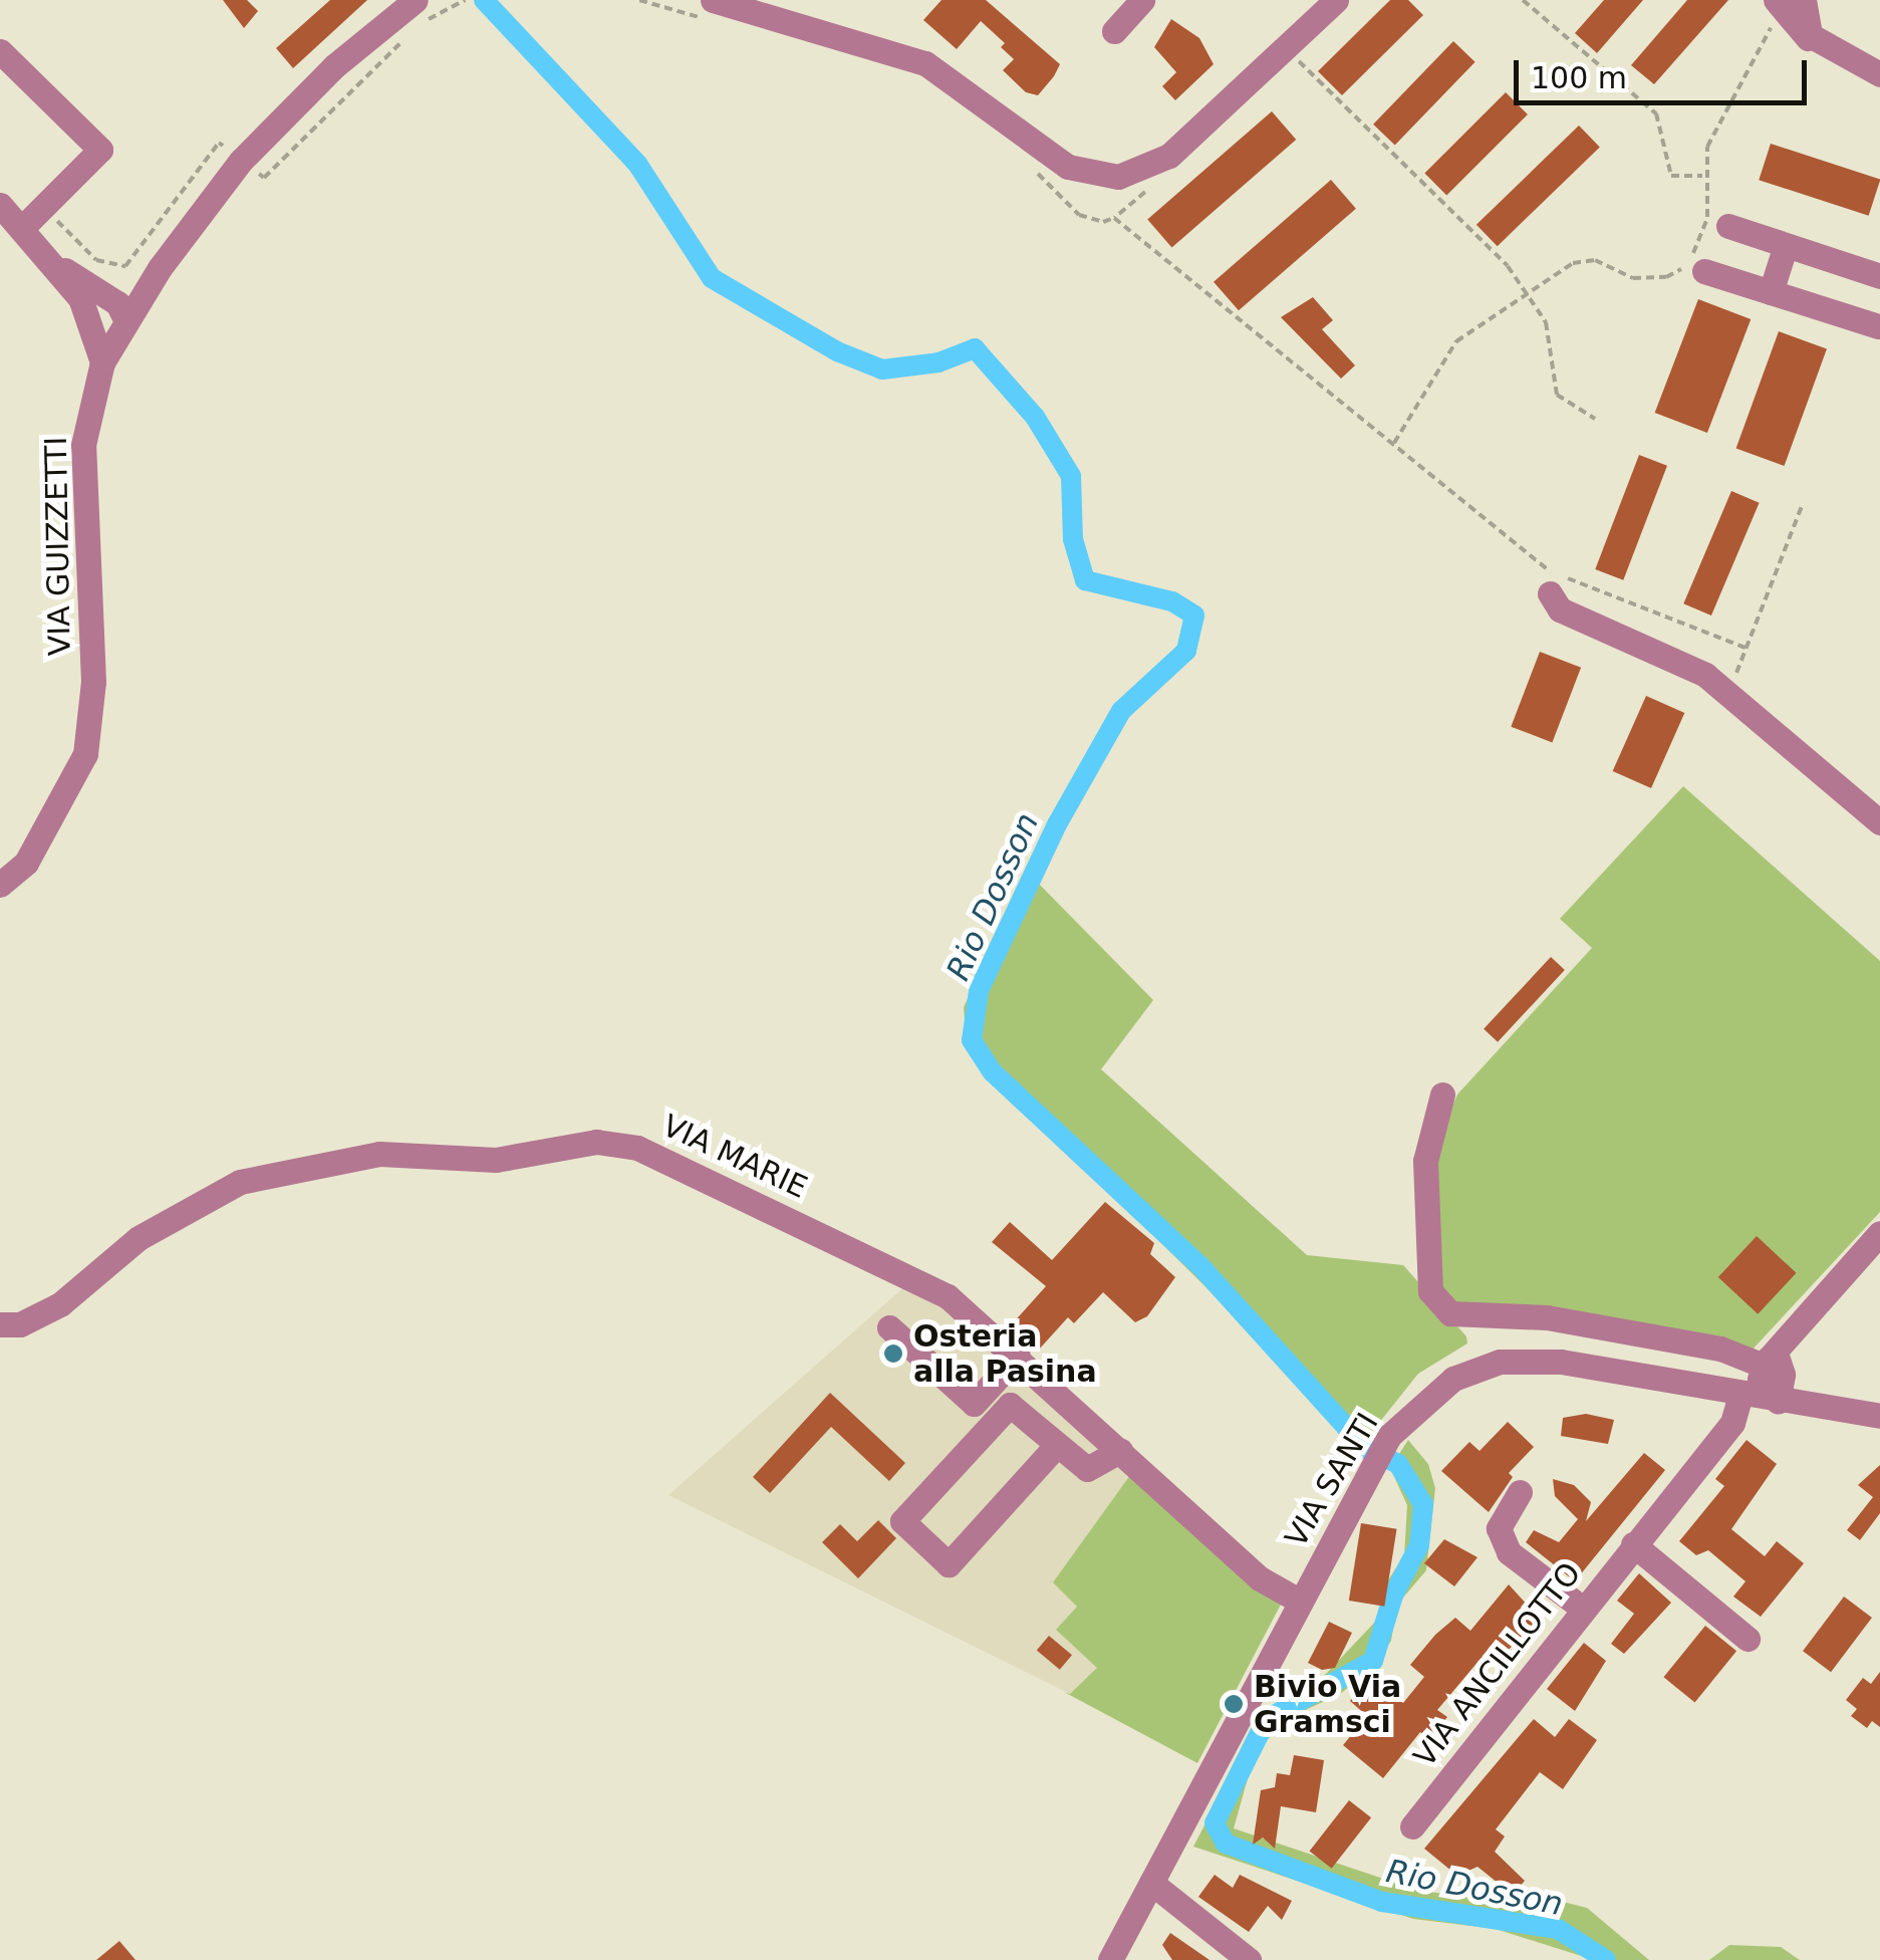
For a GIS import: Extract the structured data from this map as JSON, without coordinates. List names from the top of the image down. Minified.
{"streets":{"street":["VIA GUIZZETTI","VIA MARIE","VIA SANTI","VIA ANCILLOTTO"]},"crossings":[["VIA MARIE","VIA SANTI"],["VIA SANTI","VIA ANCILLOTTO"]],"water":["Rio Dosson"],"places":["Osteria alla Pasina","Bivio Via Gramsci"],"scale_bar":"100 m"}
